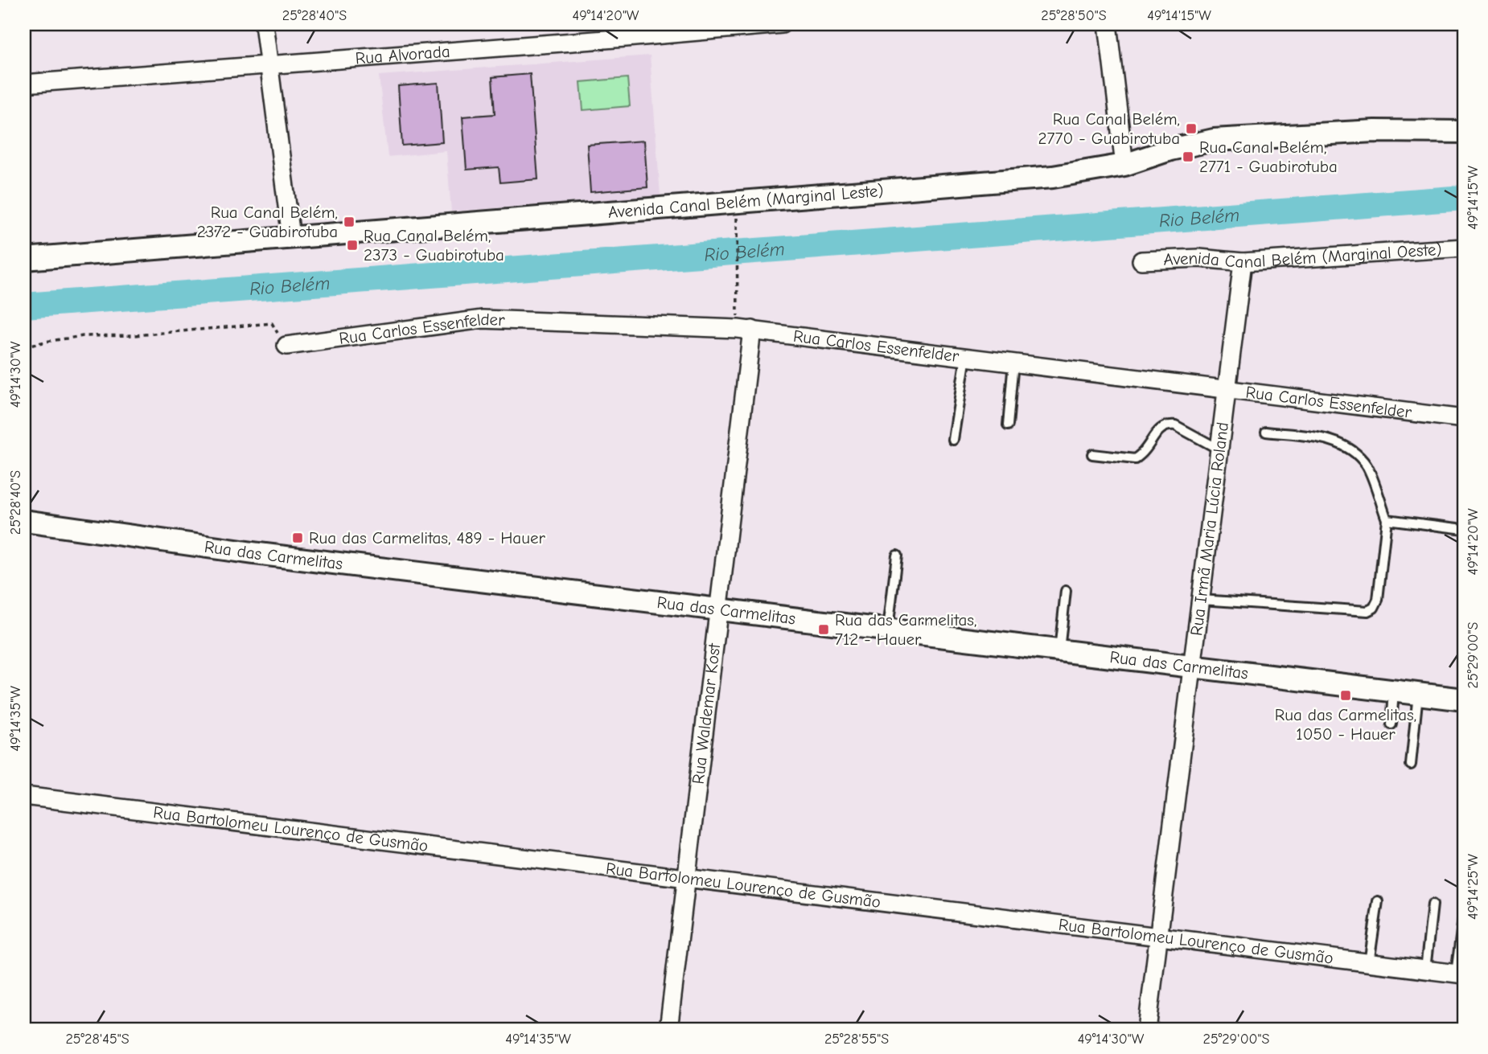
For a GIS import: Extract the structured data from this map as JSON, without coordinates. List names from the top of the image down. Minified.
{"streets":{"street":["Rua Alvorada","Avenida Canal Belém (Marginal Leste)","Avenida Canal Belém (Marginal Oeste)","Rua Carlos Essenfelder","Rua Irmã Maria Lúcia Roland","Rua das Carmelitas","Rua Waldemar Kost","Rua Bartolomeu Lourenço de Gusmão"]},"crossings":[["Avenida Canal Belém (Marginal Oeste)","Rua Irmã Maria Lúcia Roland"],["Rua Carlos Essenfelder","Rua Irmã Maria Lúcia Roland"],["Rua Carlos Essenfelder","Rua Waldemar Kost"],["Rua Irmã Maria Lúcia Roland","Rua das Carmelitas"],["Rua Irmã Maria Lúcia Roland","Rua Bartolomeu Lourenço de Gusmão"],["Rua das Carmelitas","Rua Waldemar Kost"],["Rua Waldemar Kost","Rua Bartolomeu Lourenço de Gusmão"]],"water":["Rio Belém"],"places":{"transit":["Rua Canal Belém, 2770 - Guabirotuba","Rua Canal Belém, 2771 - Guabirotuba","Rua Canal Belém, 2372 - Guabirotuba","Rua Canal Belém, 2373 - Guabirotuba","Rua das Carmelitas, 489 - Hauer","Rua das Carmelitas, 712 - Hauer","Rua das Carmelitas, 1050 - Hauer"]},"coordinates":["25°28'40\"S","49°14'20\"W","25°28'50\"S","49°14'15\"W","49°14'30\"W","25°29'00\"S","49°14'35\"W","49°14'25\"W","25°28'45\"S","25°28'55\"S"]}
